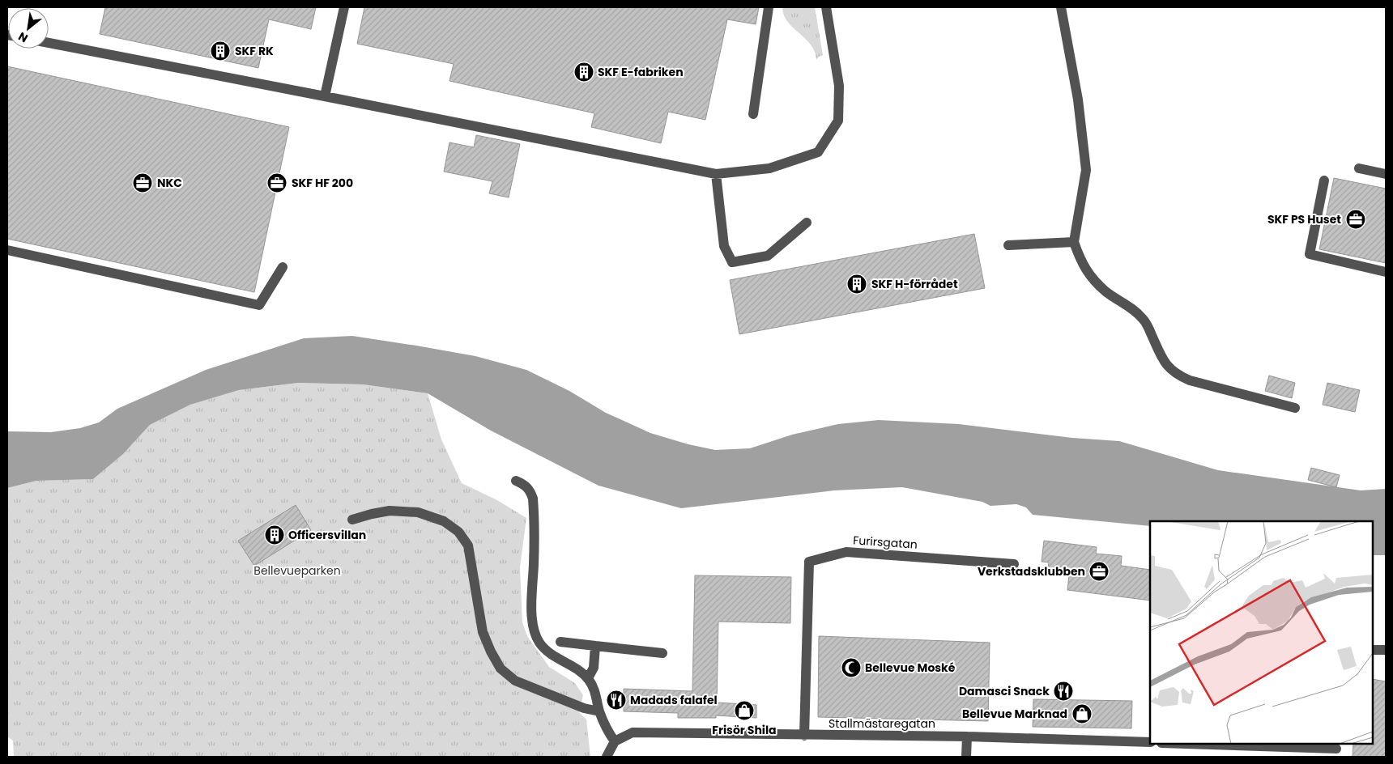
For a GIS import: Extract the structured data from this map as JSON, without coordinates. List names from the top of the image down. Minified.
{"streets":{"street":["Furirsgatan","Stallmästaregatan"]},"crossings":[["Furirsgatan","Stallmästaregatan"]],"parks":["Bellevueparken"],"places":{"building":["SKF RK","SKF E-fabriken","SKF H-förrådet","Officersvillan"],"office":["NKC","SKF HF 200","SKF PS Huset","Verkstadsklubben"],"mosque":["Bellevue Moské"],"restaurant":["Damasci Snack","Madads falafel"],"shop":["Frisör Shila","Bellevue Marknad"]},"north":"bottom left"}
